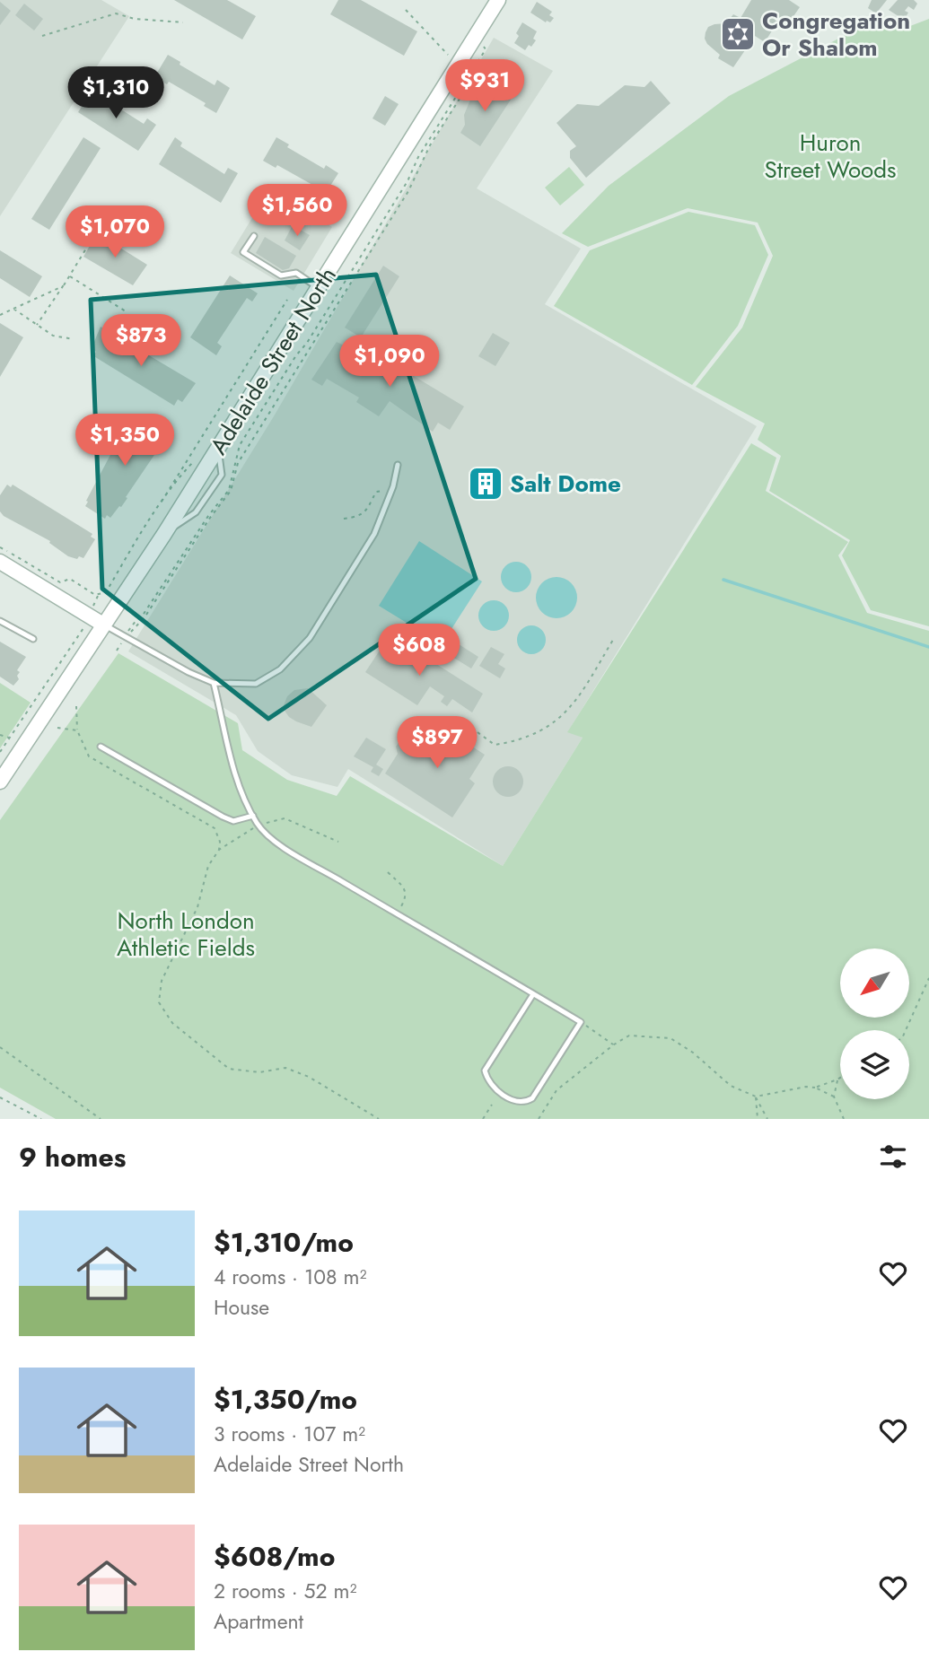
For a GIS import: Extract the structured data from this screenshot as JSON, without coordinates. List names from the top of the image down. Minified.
{"streets":{"main road":["Adelaide Street North"]},"parks":["Huron Street Woods","North London Athletic Fields"],"places":{"synagogue":["Congregation Or Shalom"],"building":["Salt Dome"]},"north":"bottom left","page":{"price":["$931","$1,310","$1,560","$1,070","$873","$1,090","$1,350","$608","$897"],"heading":"9 homes","list":[{"name":"$1,310/mo","note":"4 rooms · 108 m² · House"},{"name":"$1,350/mo","note":"3 rooms · 107 m² · Adelaide Street North"},{"name":"$608/mo","note":"2 rooms · 52 m² · Apartment"}]}}
